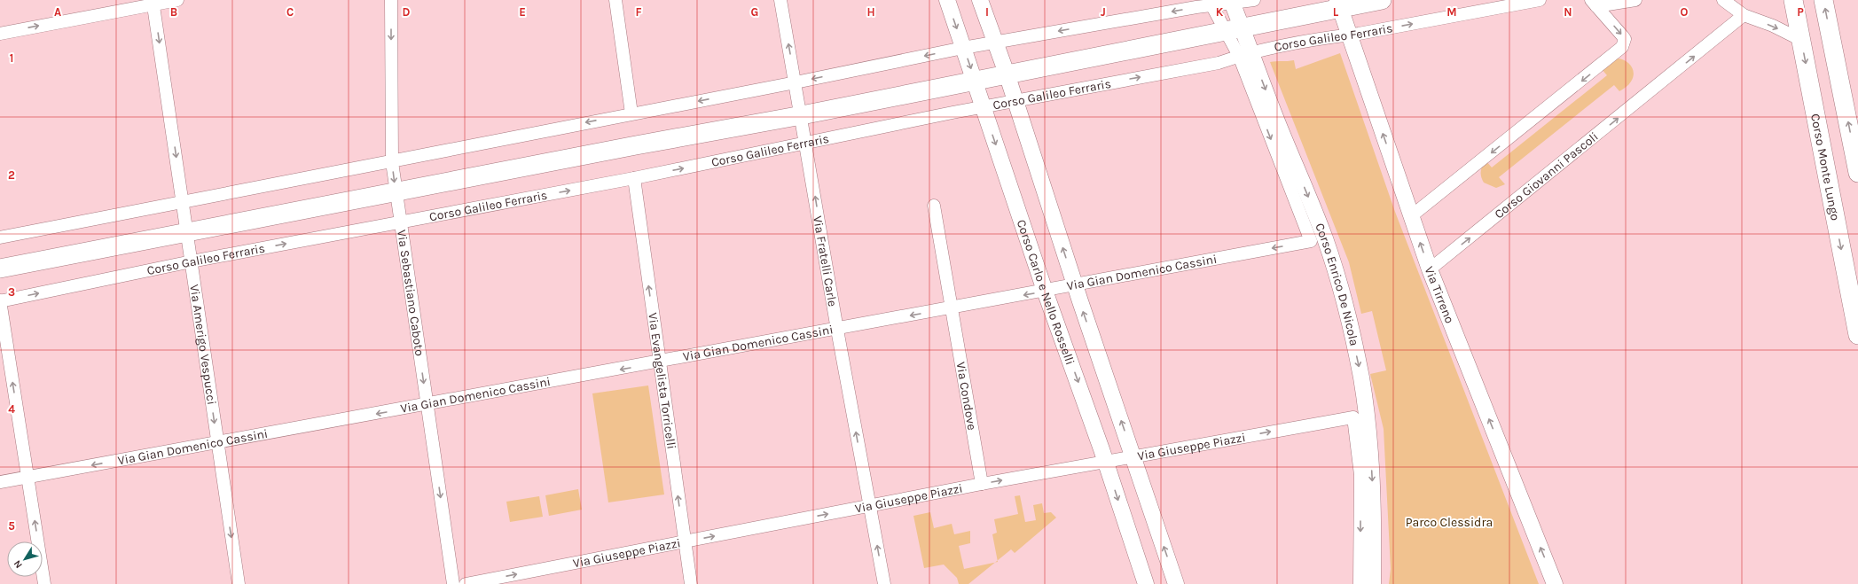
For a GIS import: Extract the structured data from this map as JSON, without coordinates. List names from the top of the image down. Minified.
{"streets":{"main road":["Corso Monte Lungo"],"street":["Corso Galileo Ferraris","Corso Giovanni Pascoli","Via Fratelli Carle","Via Gian Domenico Cassini","Corso Enrico De Nicola","Via Sebastiano Caboto","Corso Carlo e Nello Rosselli","Via Tirreno","Via Amerigo Vespucci","Via Evangelista Torricelli","Via Condove","Via Giuseppe Piazzi"]},"crossings":[["Corso Galileo Ferraris","Via Fratelli Carle"],["Corso Galileo Ferraris","Corso Enrico De Nicola"],["Corso Galileo Ferraris","Via Sebastiano Caboto"],["Corso Galileo Ferraris","Corso Carlo e Nello Rosselli"],["Corso Galileo Ferraris","Via Tirreno"],["Corso Galileo Ferraris","Via Amerigo Vespucci"],["Corso Galileo Ferraris","Via Evangelista Torricelli"],["Corso Giovanni Pascoli","Via Tirreno"],["Via Fratelli Carle","Via Gian Domenico Cassini"],["Via Fratelli Carle","Via Giuseppe Piazzi"],["Via Gian Domenico Cassini","Corso Enrico De Nicola"],["Via Gian Domenico Cassini","Via Sebastiano Caboto"],["Via Gian Domenico Cassini","Corso Carlo e Nello Rosselli"],["Via Gian Domenico Cassini","Via Amerigo Vespucci"],["Via Gian Domenico Cassini","Via Evangelista Torricelli"],["Via Gian Domenico Cassini","Via Condove"],["Corso Carlo e Nello Rosselli","Via Giuseppe Piazzi"],["Via Evangelista Torricelli","Via Giuseppe Piazzi"],["Via Condove","Via Giuseppe Piazzi"]],"one_way":["Corso Giovanni Pascoli","Via Fratelli Carle","Via Gian Domenico Cassini","Corso Enrico De Nicola","Via Sebastiano Caboto","Via Tirreno","Via Amerigo Vespucci","Via Evangelista Torricelli","Via Giuseppe Piazzi"],"parks":["Parco Clessidra"],"north":"bottom left","grid":{"columns":["A","B","C","D","E","F","G","H","I","J","K","L","M","N","O","P"],"rows":["1","2","3","4","5"]}}
